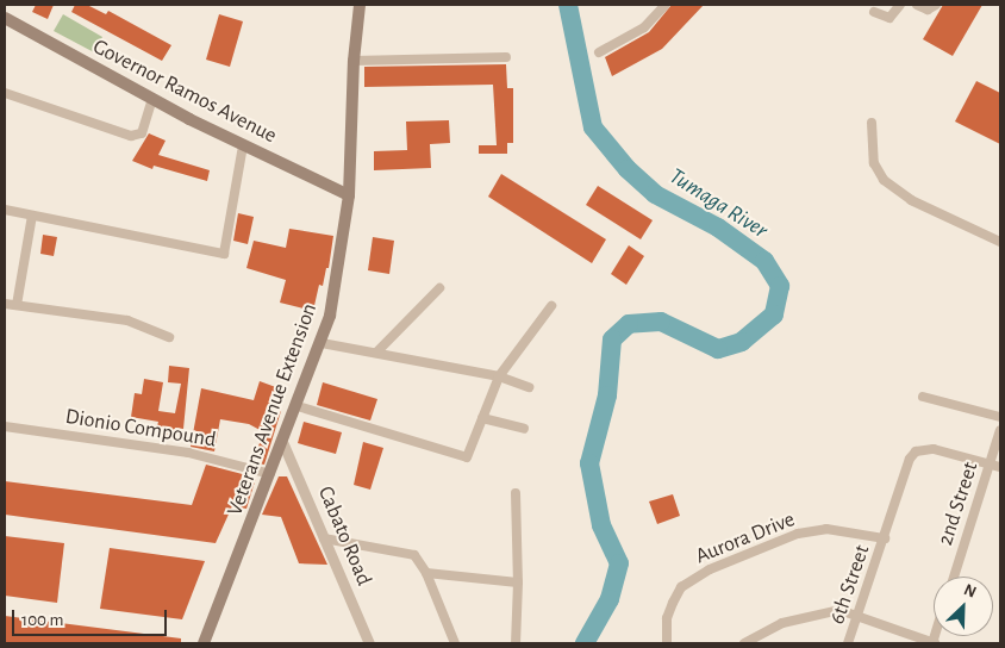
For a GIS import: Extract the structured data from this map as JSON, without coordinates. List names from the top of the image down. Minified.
{"streets":{"main road":["Governor Ramos Avenue","Veterans Avenue Extension"],"street":["Dionio Compound","2nd Street","Cabato Road","Aurora Drive","6th Street"]},"crossings":[["Governor Ramos Avenue","Veterans Avenue Extension"],["Veterans Avenue Extension","Dionio Compound"],["Veterans Avenue Extension","Cabato Road"],["2nd Street","6th Street"],["Aurora Drive","6th Street"]],"water":["Tumaga River"],"scale_bar":"100 m","north":"top right"}
